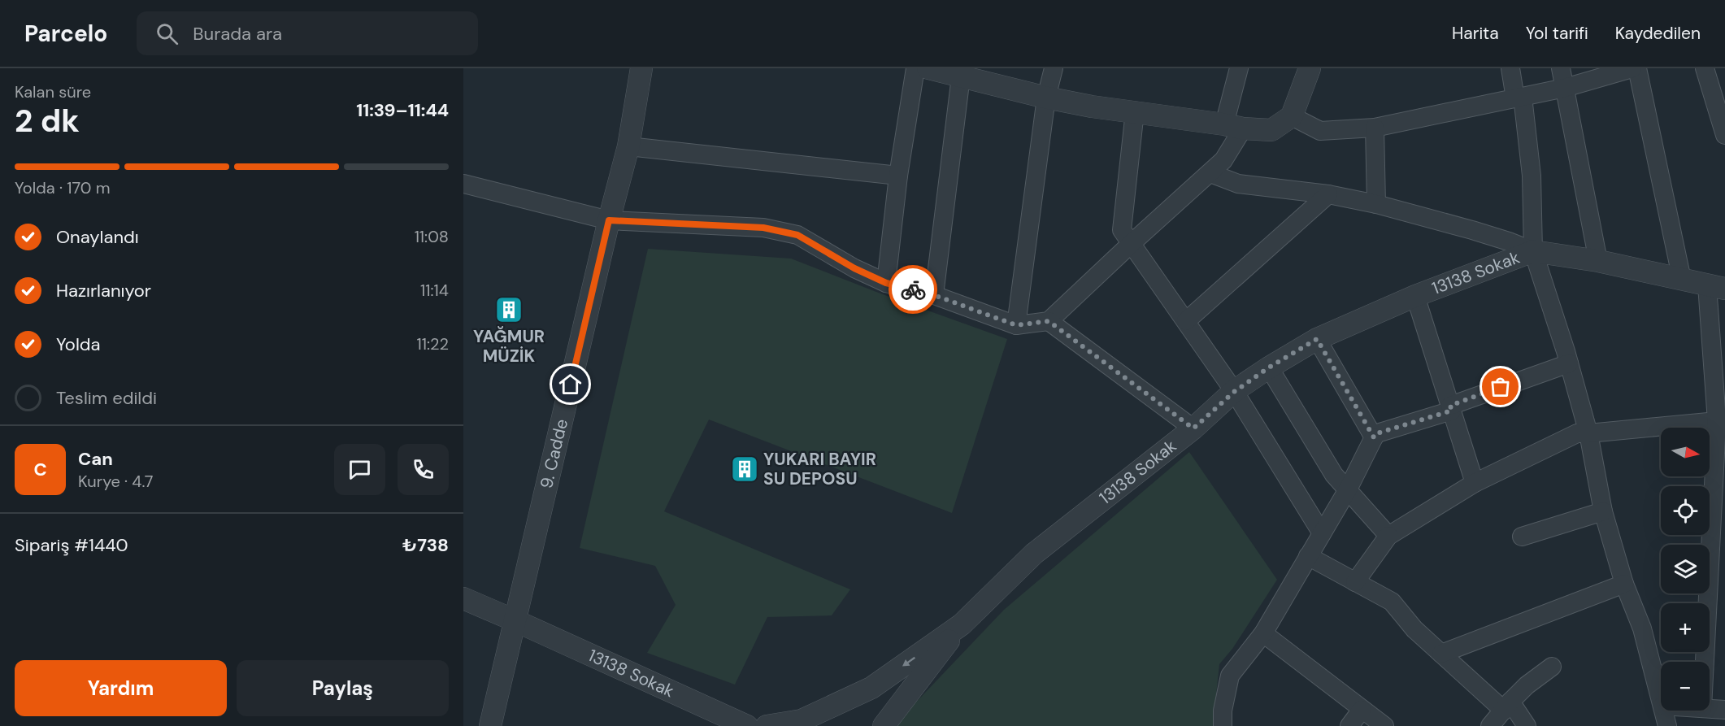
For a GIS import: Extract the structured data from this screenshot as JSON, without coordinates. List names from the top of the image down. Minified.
{"streets":{"street":["13138 Sokak","9. Cadde"]},"crossings":[["13138 Sokak","9. Cadde"]],"places":{"building":["YAĞMUR MÜZİK","YUKARI BAYIR SU DEPOSU"]},"north":"right","page":{"header":"Parcelo","search":"Burada ara","nav":["Harita","Yol tarifi","Kaydedilen"],"heading":["2 dk","Kalan süre","11:39–11:44"],"panel":["Can","Kurye · 4.7","Sipariş #1440","₺738"],"bar":"Yolda · 170 m","list":[["Onaylandı","11:08"],["Hazırlanıyor","11:14"],["Yolda","11:22"],"Teslim edildi"],"map_buttons":["+","−"],"round":"C","buttons":["Yardım","Paylaş"]}}
